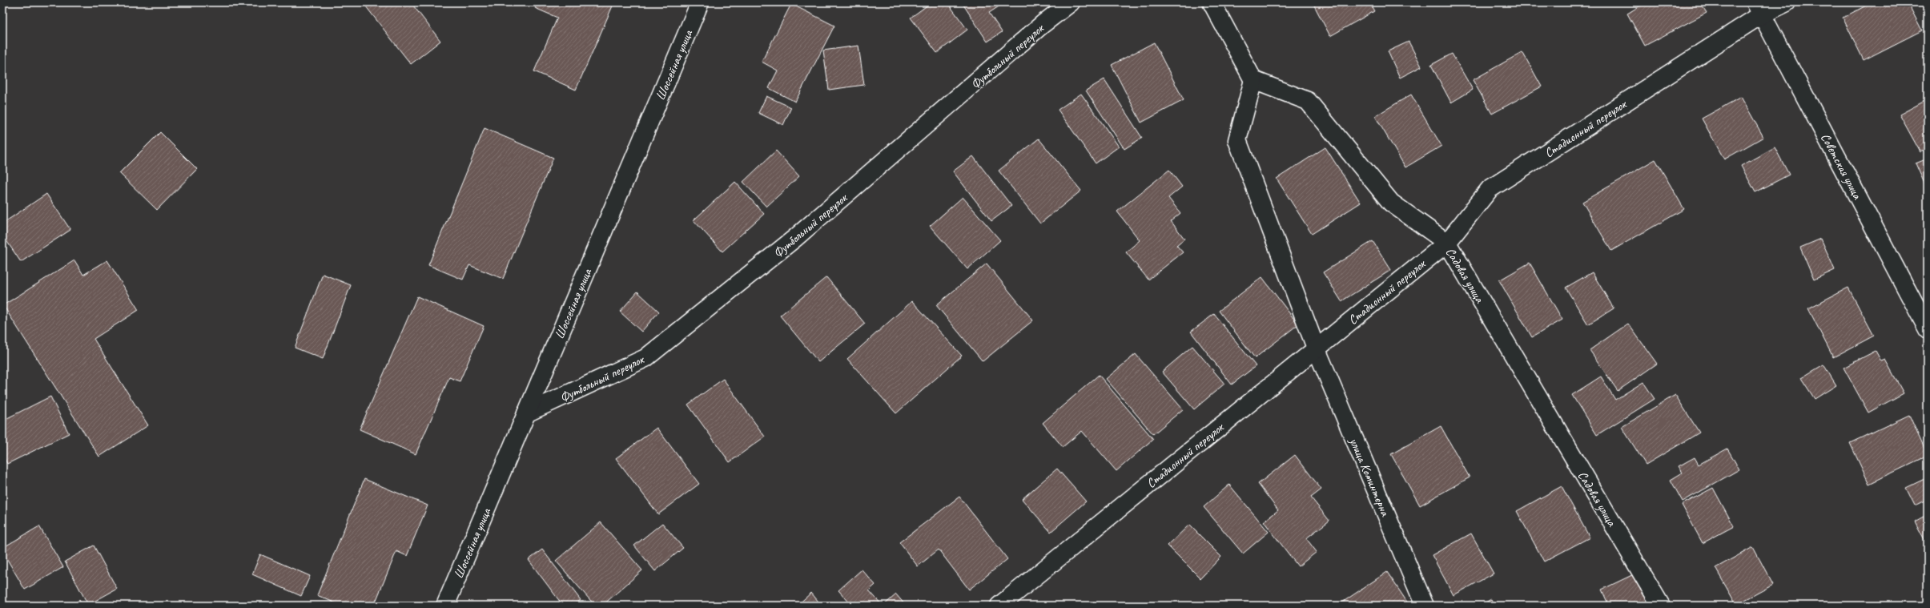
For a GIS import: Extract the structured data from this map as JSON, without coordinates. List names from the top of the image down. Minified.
{"streets":{"street":["Футбольный переулок","Шоссейная улица","Стадионный переулок","Советская улица","Садовая улица","улица Коминтерна"]},"crossings":[["Футбольный переулок","Шоссейная улица"],["Стадионный переулок","Советская улица"],["Стадионный переулок","Садовая улица"],["Стадионный переулок","улица Коминтерна"],["Садовая улица","улица Коминтерна"]]}
